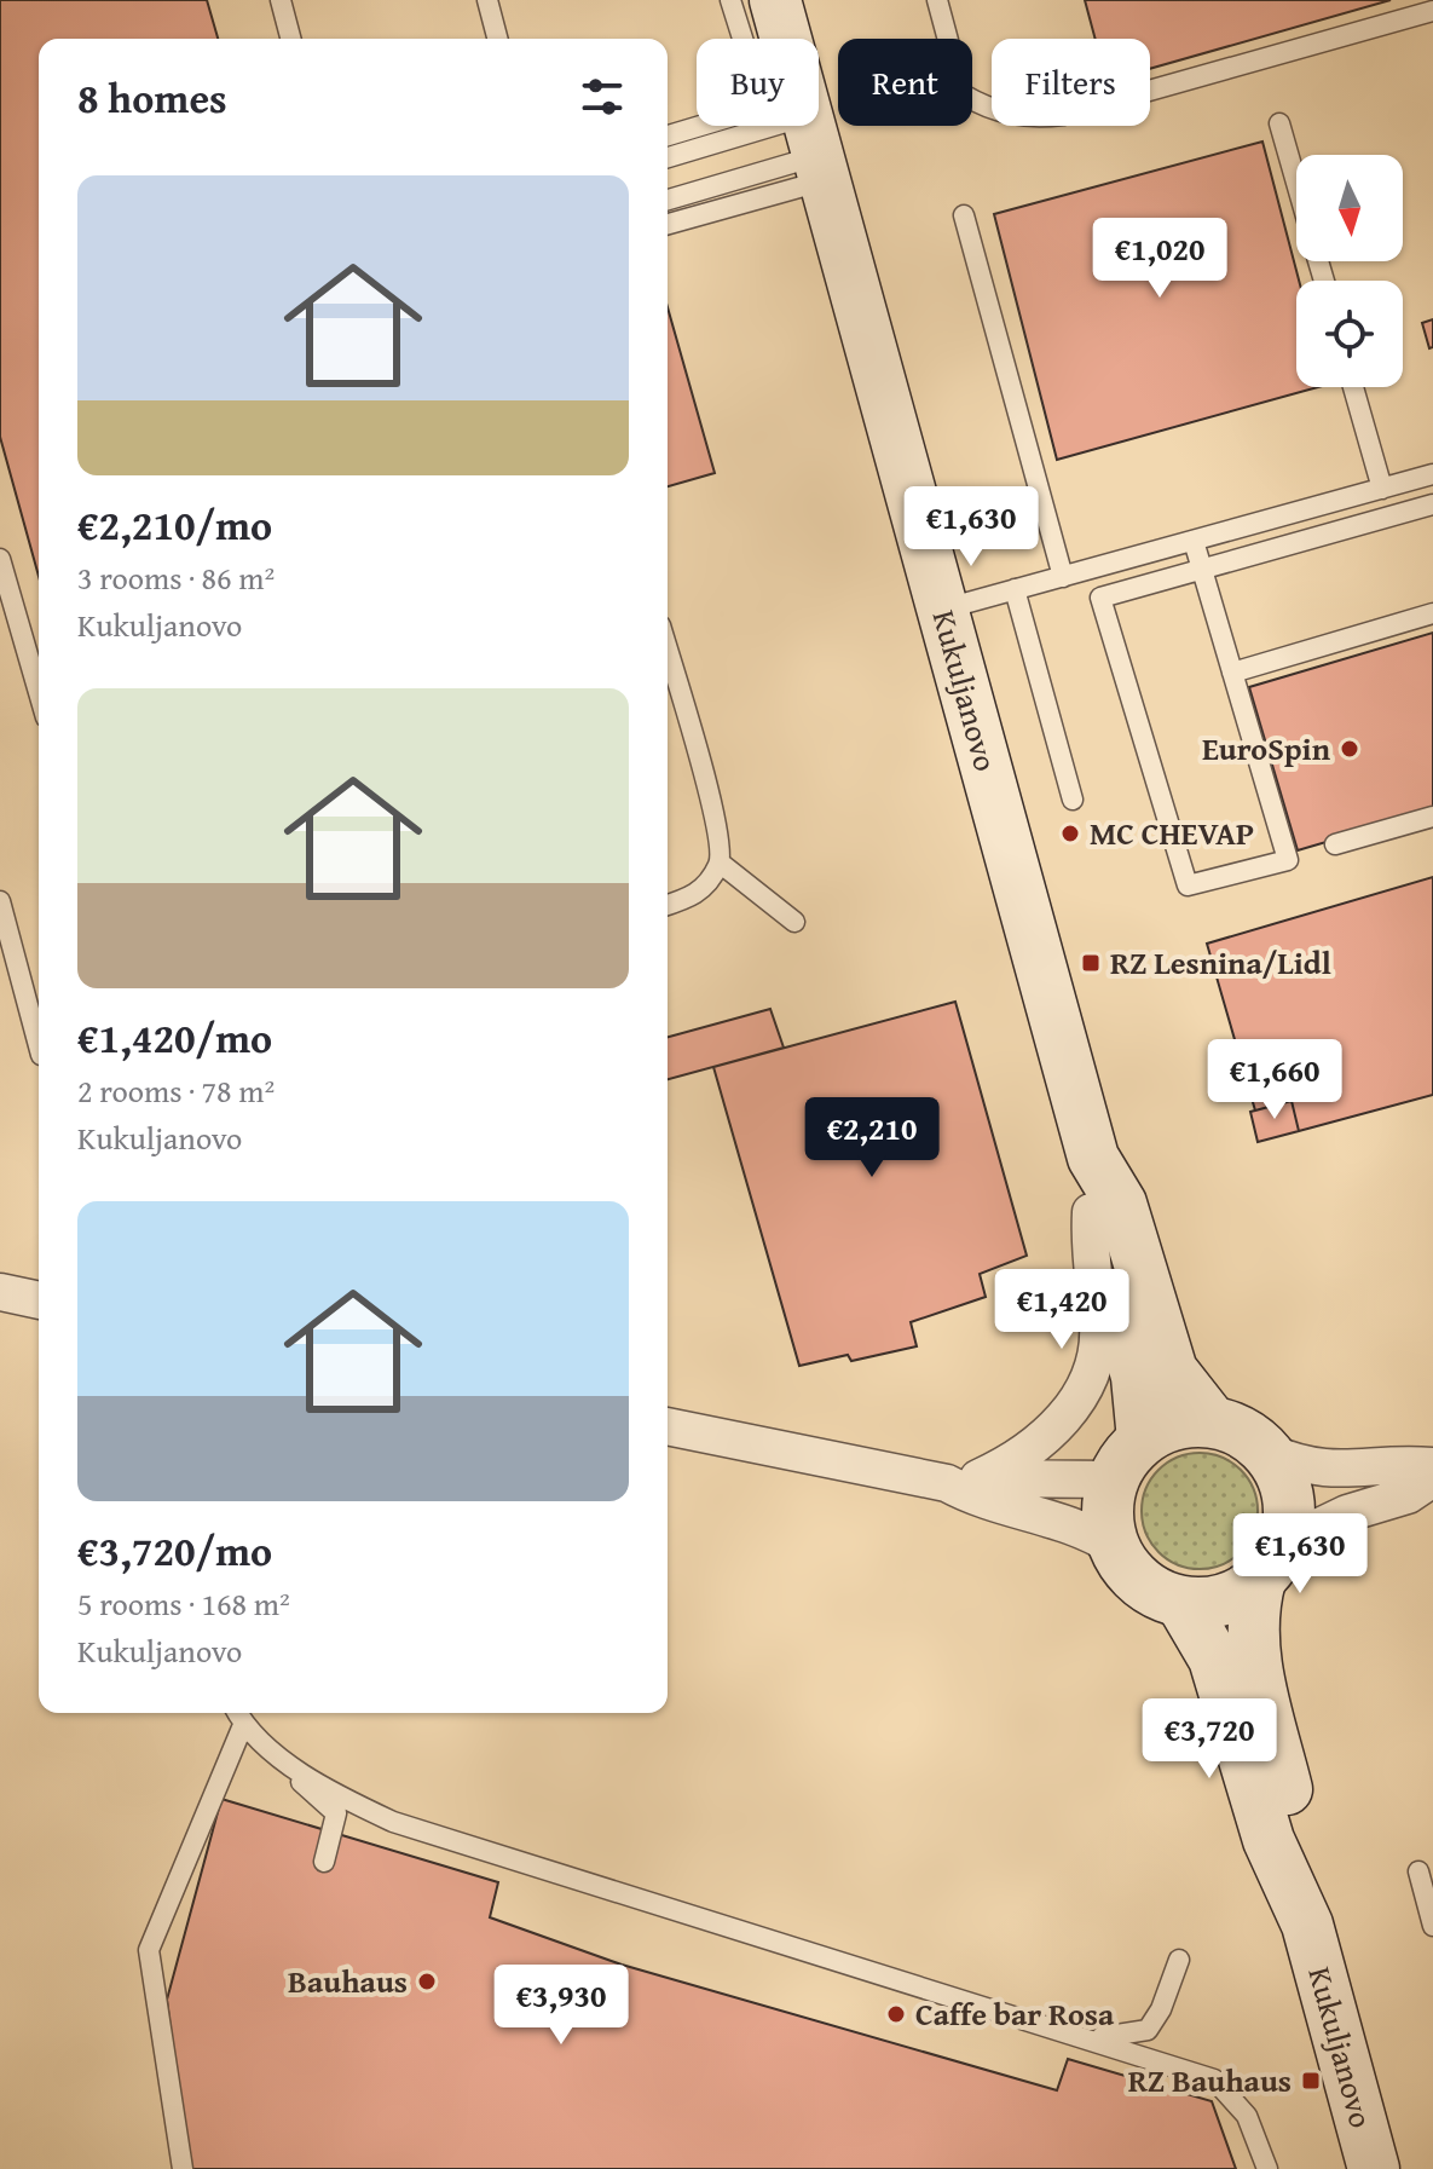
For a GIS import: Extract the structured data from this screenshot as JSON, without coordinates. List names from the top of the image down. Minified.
{"streets":{"main road":["Kukuljanovo"]},"places":{"other":["EuroSpin","MC CHEVAP","Bauhaus","Caffe bar Rosa"],"transit":["RZ Lesnina/Lidl","RZ Bauhaus"]},"north":"bottom","page":{"chip":["Buy","Rent","Filters"],"heading":"8 homes","list":[{"name":"€2,210/mo","note":"3 rooms · 86 m² · Kukuljanovo"},{"name":"€1,420/mo","note":"2 rooms · 78 m² · Kukuljanovo"},{"name":"€3,720/mo","note":"5 rooms · 168 m² · Kukuljanovo"}],"price":["€1,020","€1,630","€1,660","€2,210","€1,420","€1,630","€3,720","€3,930"]}}
